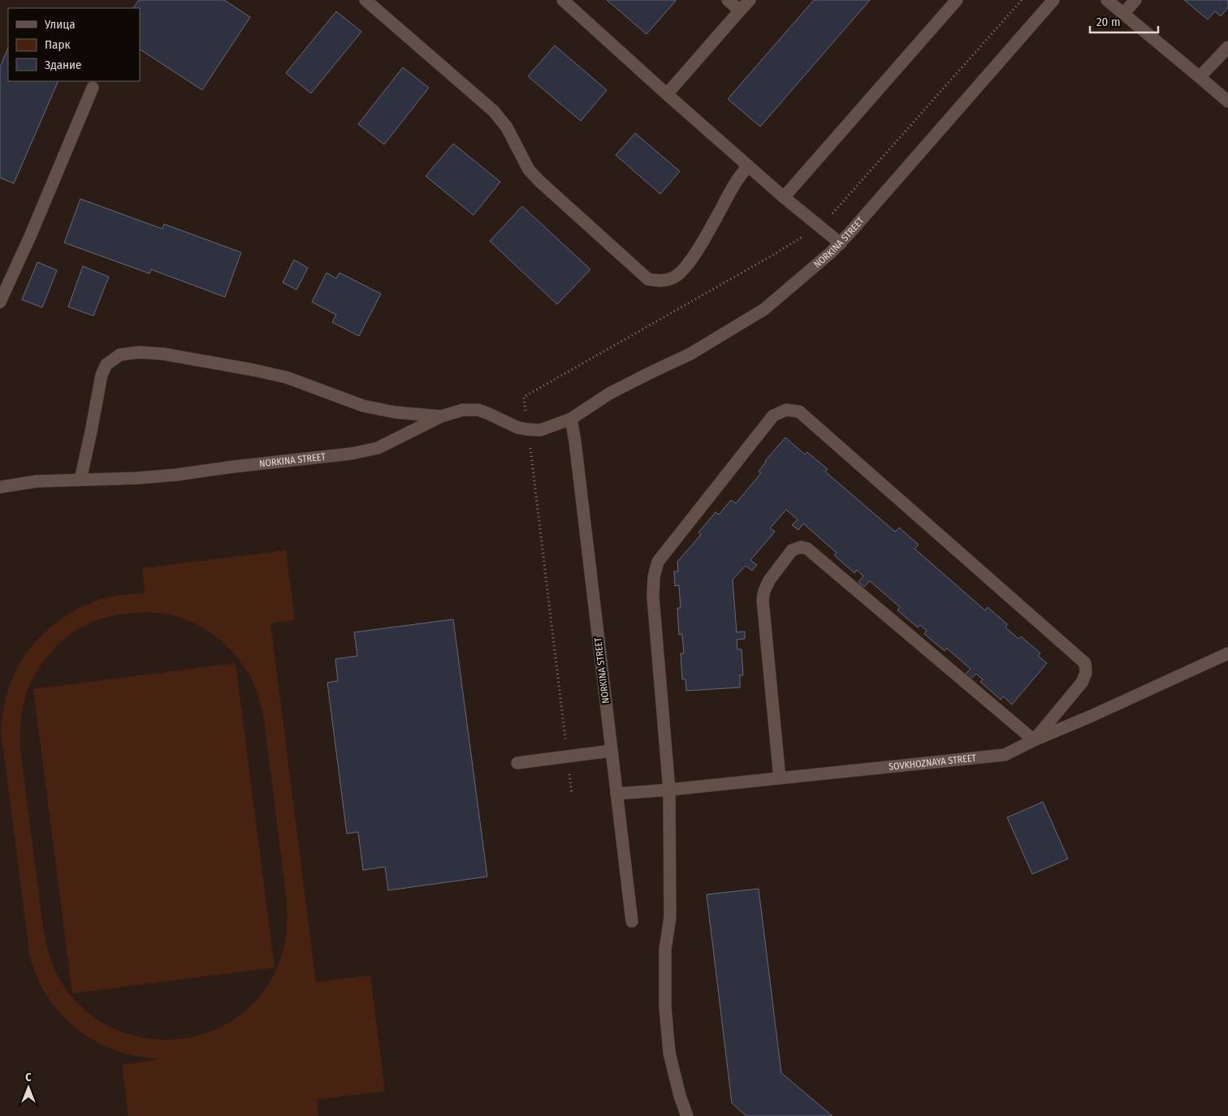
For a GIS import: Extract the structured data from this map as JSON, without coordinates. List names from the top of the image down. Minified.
{"streets":{"street":["NORKINA STREET","SOVKHOZNAYA STREET"]},"crossings":[["NORKINA STREET","SOVKHOZNAYA STREET"]],"legend":["Улица","Парк","Здание"],"scale_bar":"20 m","north":"top"}
